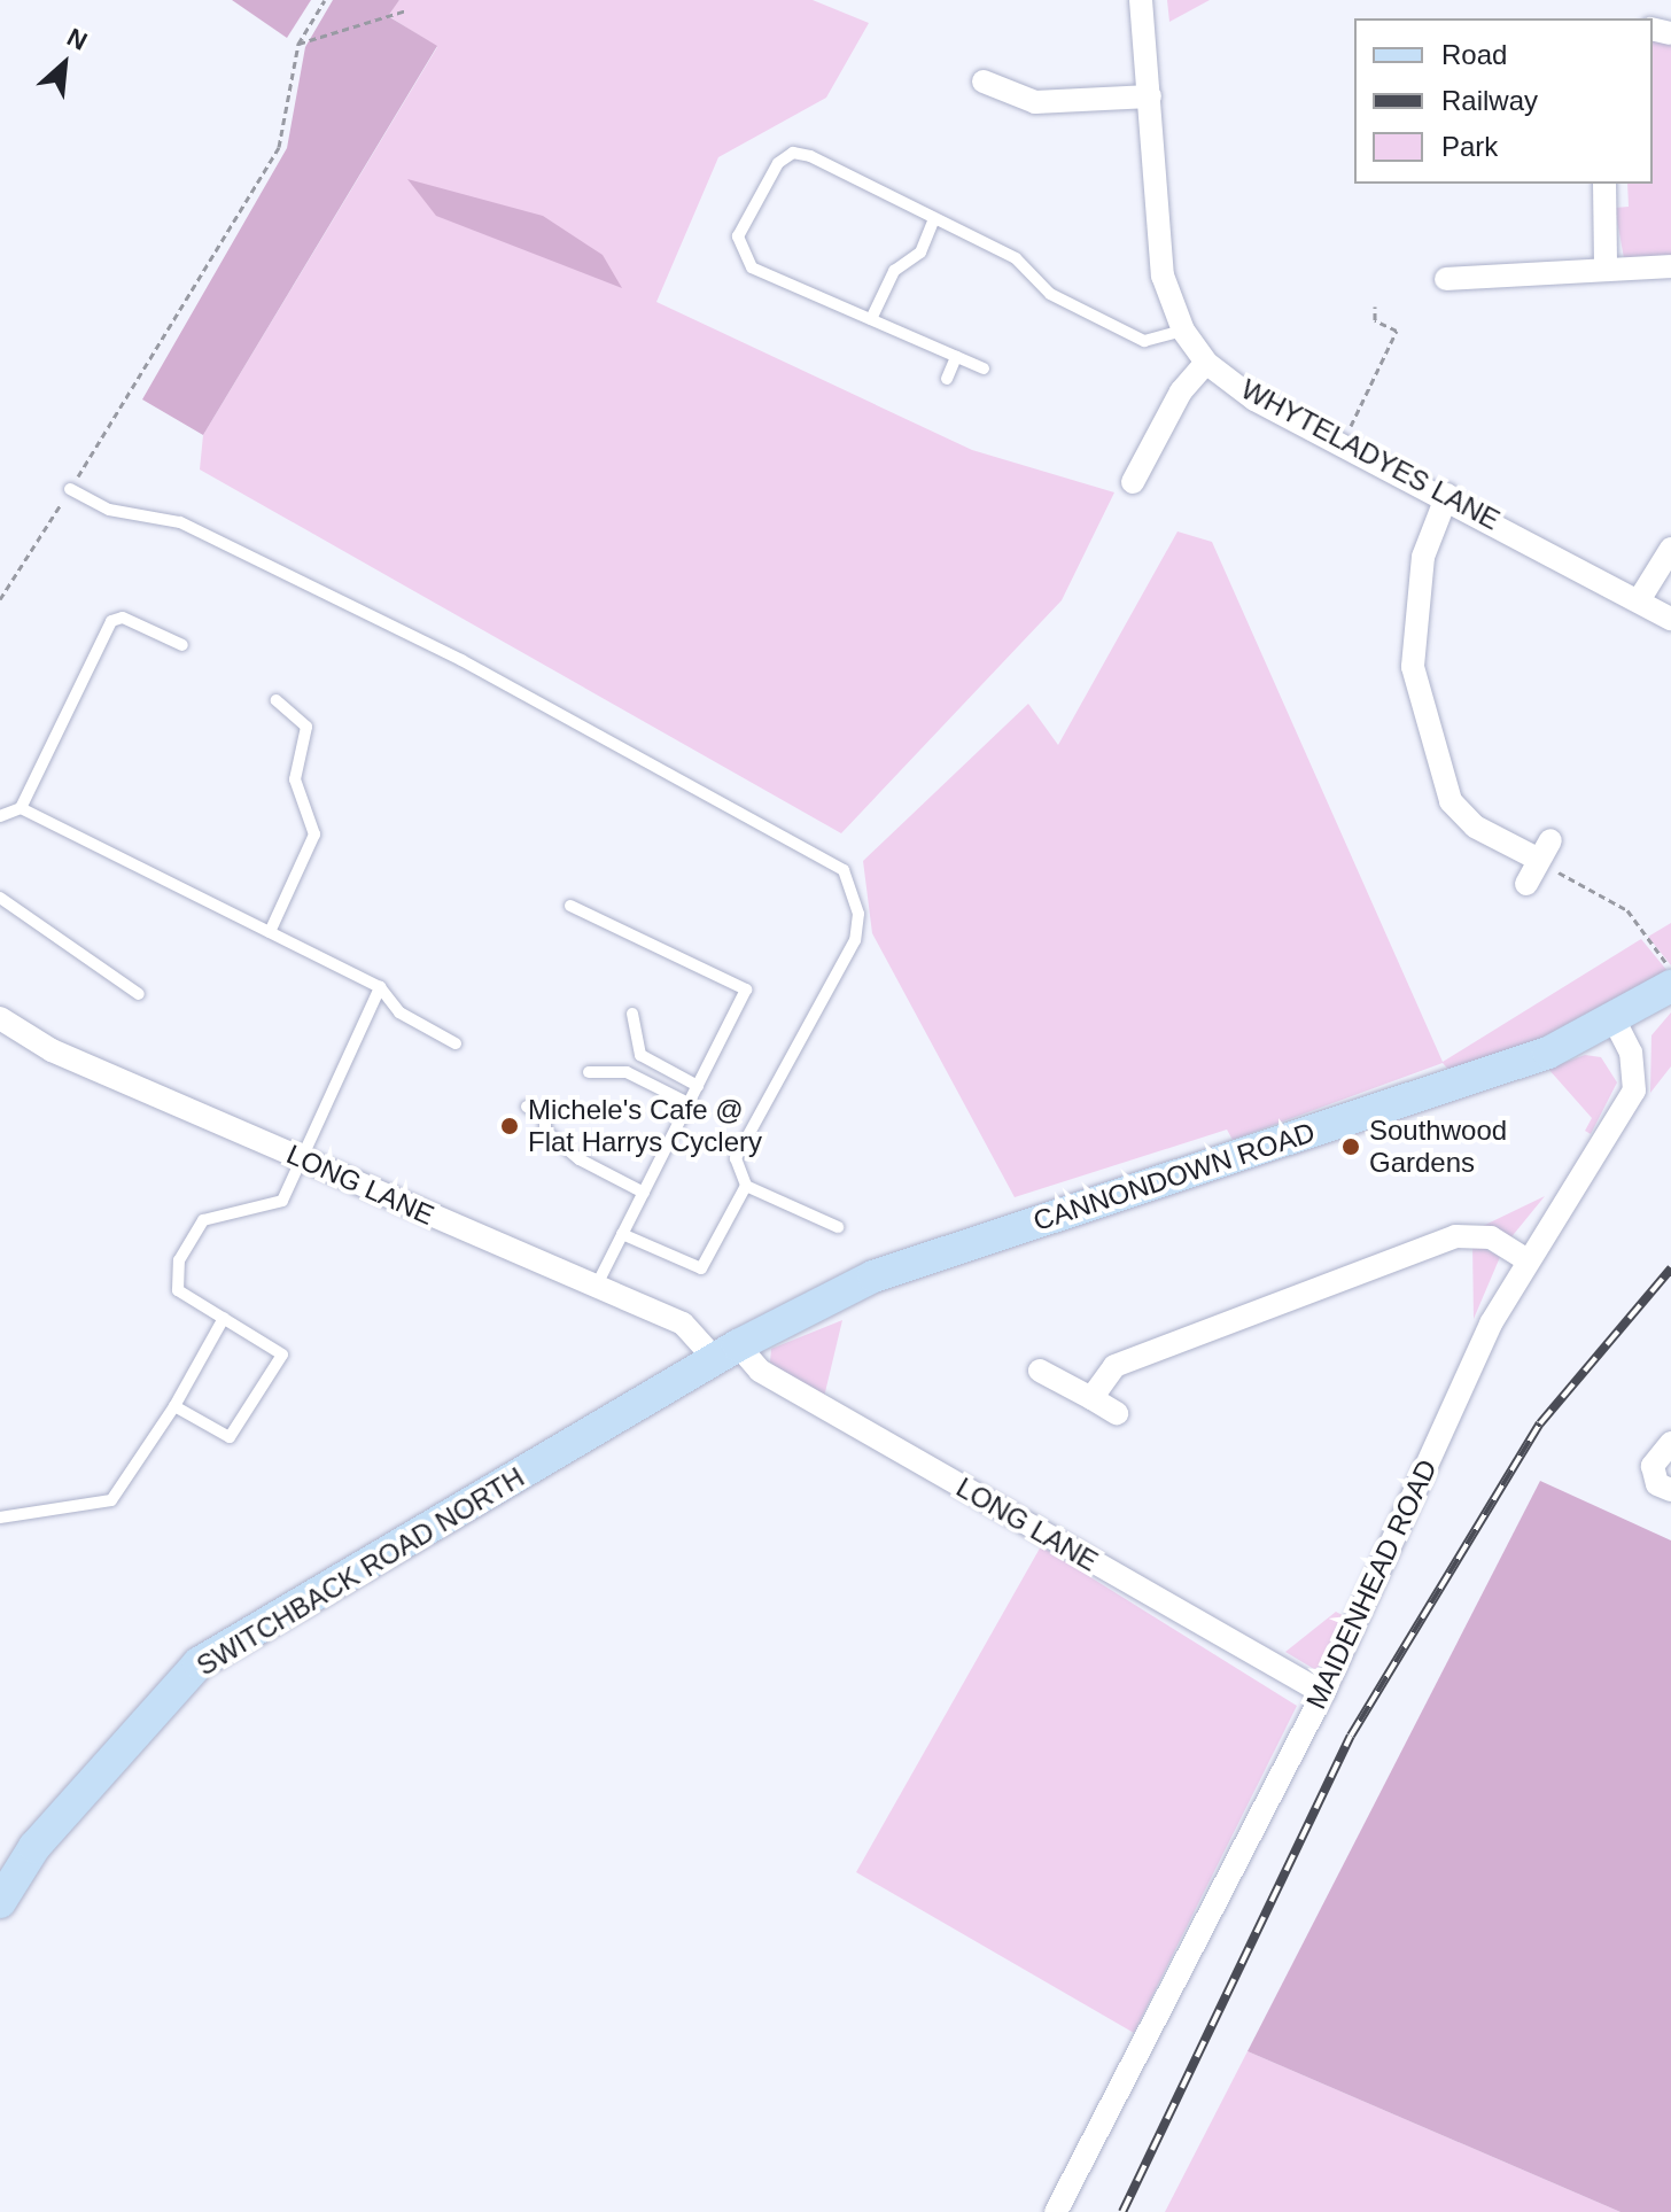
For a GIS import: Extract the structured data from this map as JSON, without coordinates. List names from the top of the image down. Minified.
{"streets":{"main road":["CANNONDOWN ROAD","SWITCHBACK ROAD NORTH"],"street":["WHYTELADYES LANE","LONG LANE","MAIDENHEAD ROAD"]},"crossings":[["CANNONDOWN ROAD","LONG LANE"],["CANNONDOWN ROAD","SWITCHBACK ROAD NORTH"],["CANNONDOWN ROAD","MAIDENHEAD ROAD"],["LONG LANE","SWITCHBACK ROAD NORTH"],["LONG LANE","MAIDENHEAD ROAD"]],"places":["Michele's Cafe @ Flat Harrys Cyclery","Southwood Gardens"],"legend":["Road","Railway","Park"],"north":"top right"}
